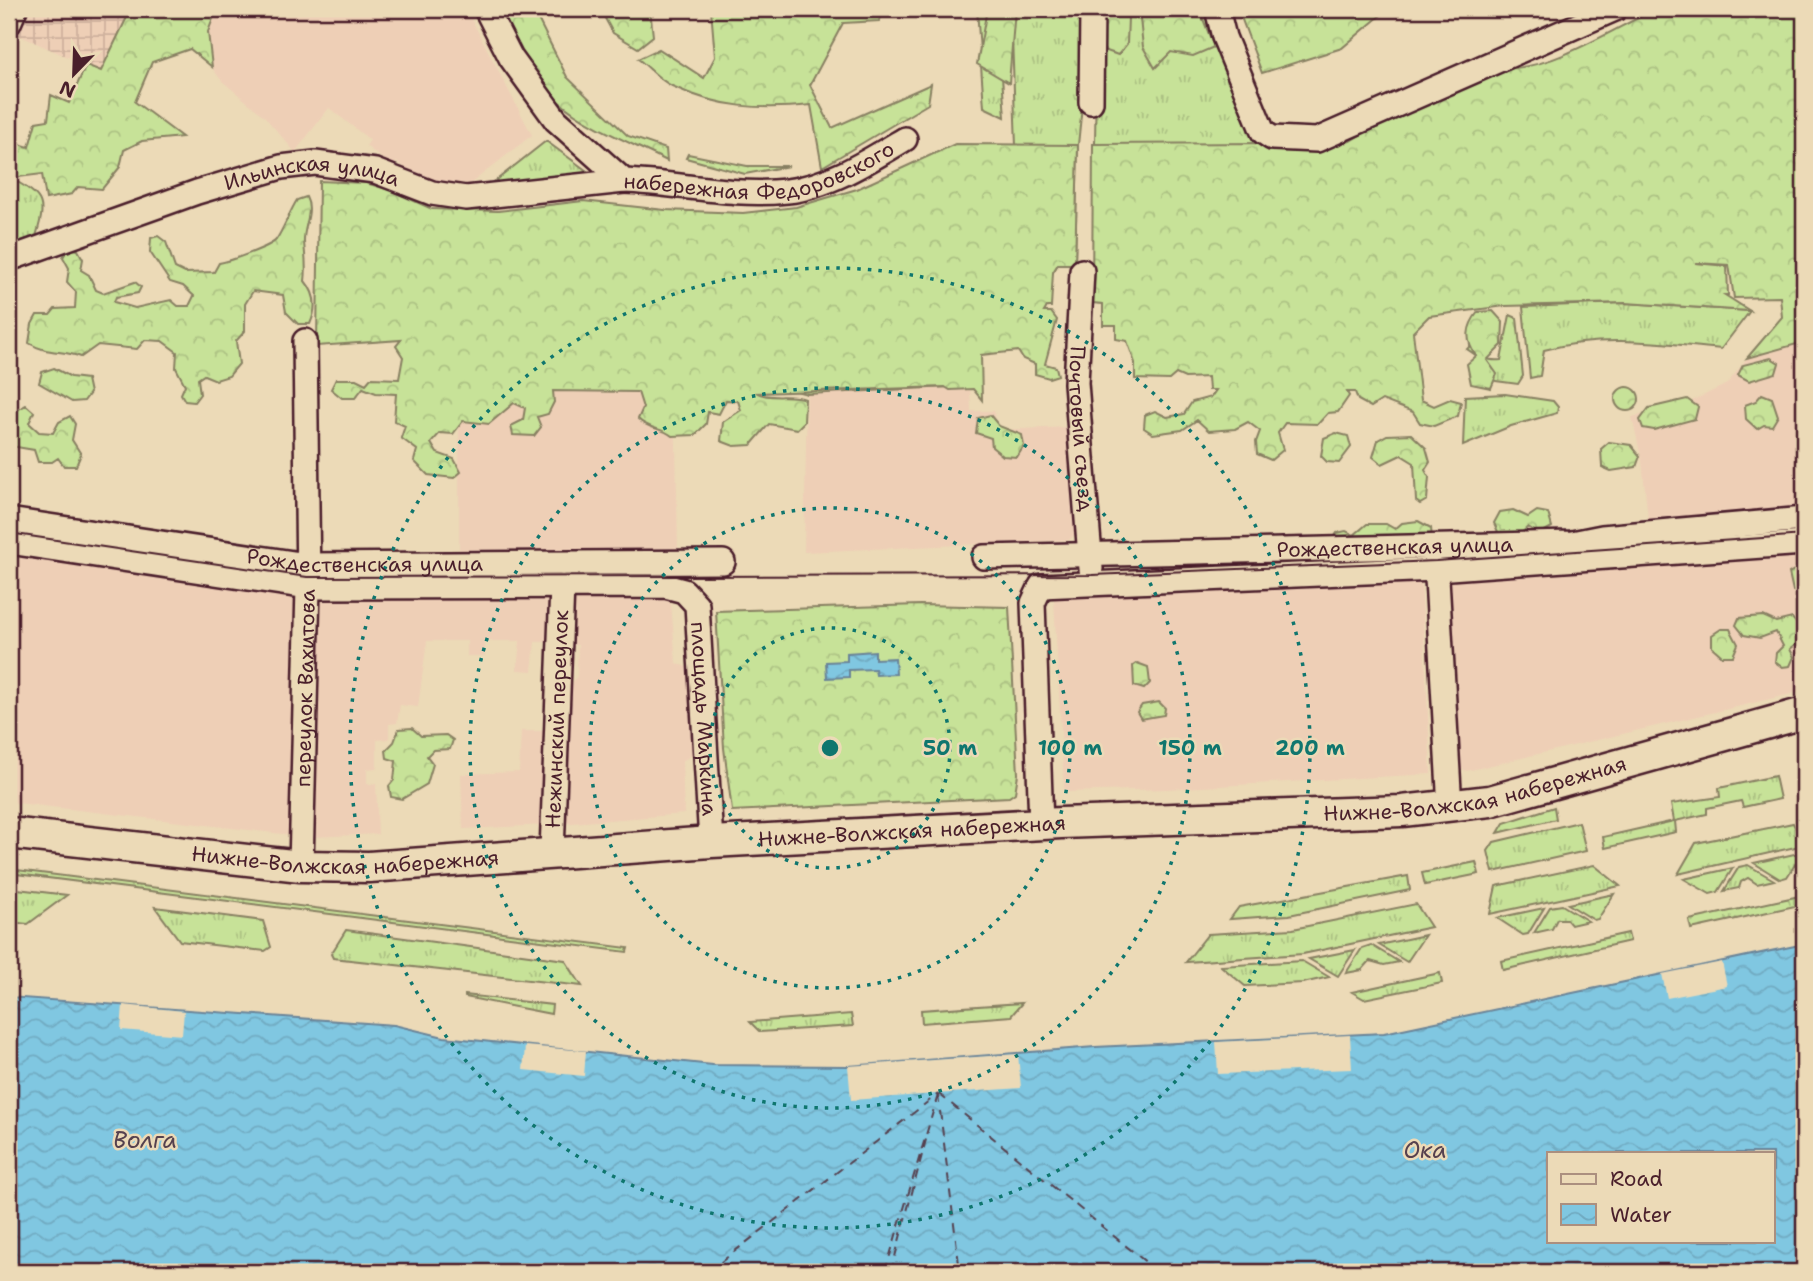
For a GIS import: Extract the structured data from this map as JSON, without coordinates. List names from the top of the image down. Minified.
{"streets":{"main road":["Нижне-Волжская набережная"],"street":["набережная Федоровского","Ильинская улица","Почтовый съезд","Рождественская улица","переулок Вахитова","Нежинский переулок","площадь Маркина"]},"crossings":[["набережная Федоровского","Ильинская улица"],["Почтовый съезд","Рождественская улица"],["Рождественская улица","переулок Вахитова"],["Рождественская улица","Нежинский переулок"],["Рождественская улица","площадь Маркина"],["Рождественская улица","Нижне-Волжская набережная"],["переулок Вахитова","Нижне-Волжская набережная"],["Нежинский переулок","Нижне-Волжская набережная"],["площадь Маркина","Нижне-Волжская набережная"]],"water":["Волга","Ока"],"legend":["Road","Water"],"north":"bottom left","rings":["50 m","100 m","150 m","200 m"]}
